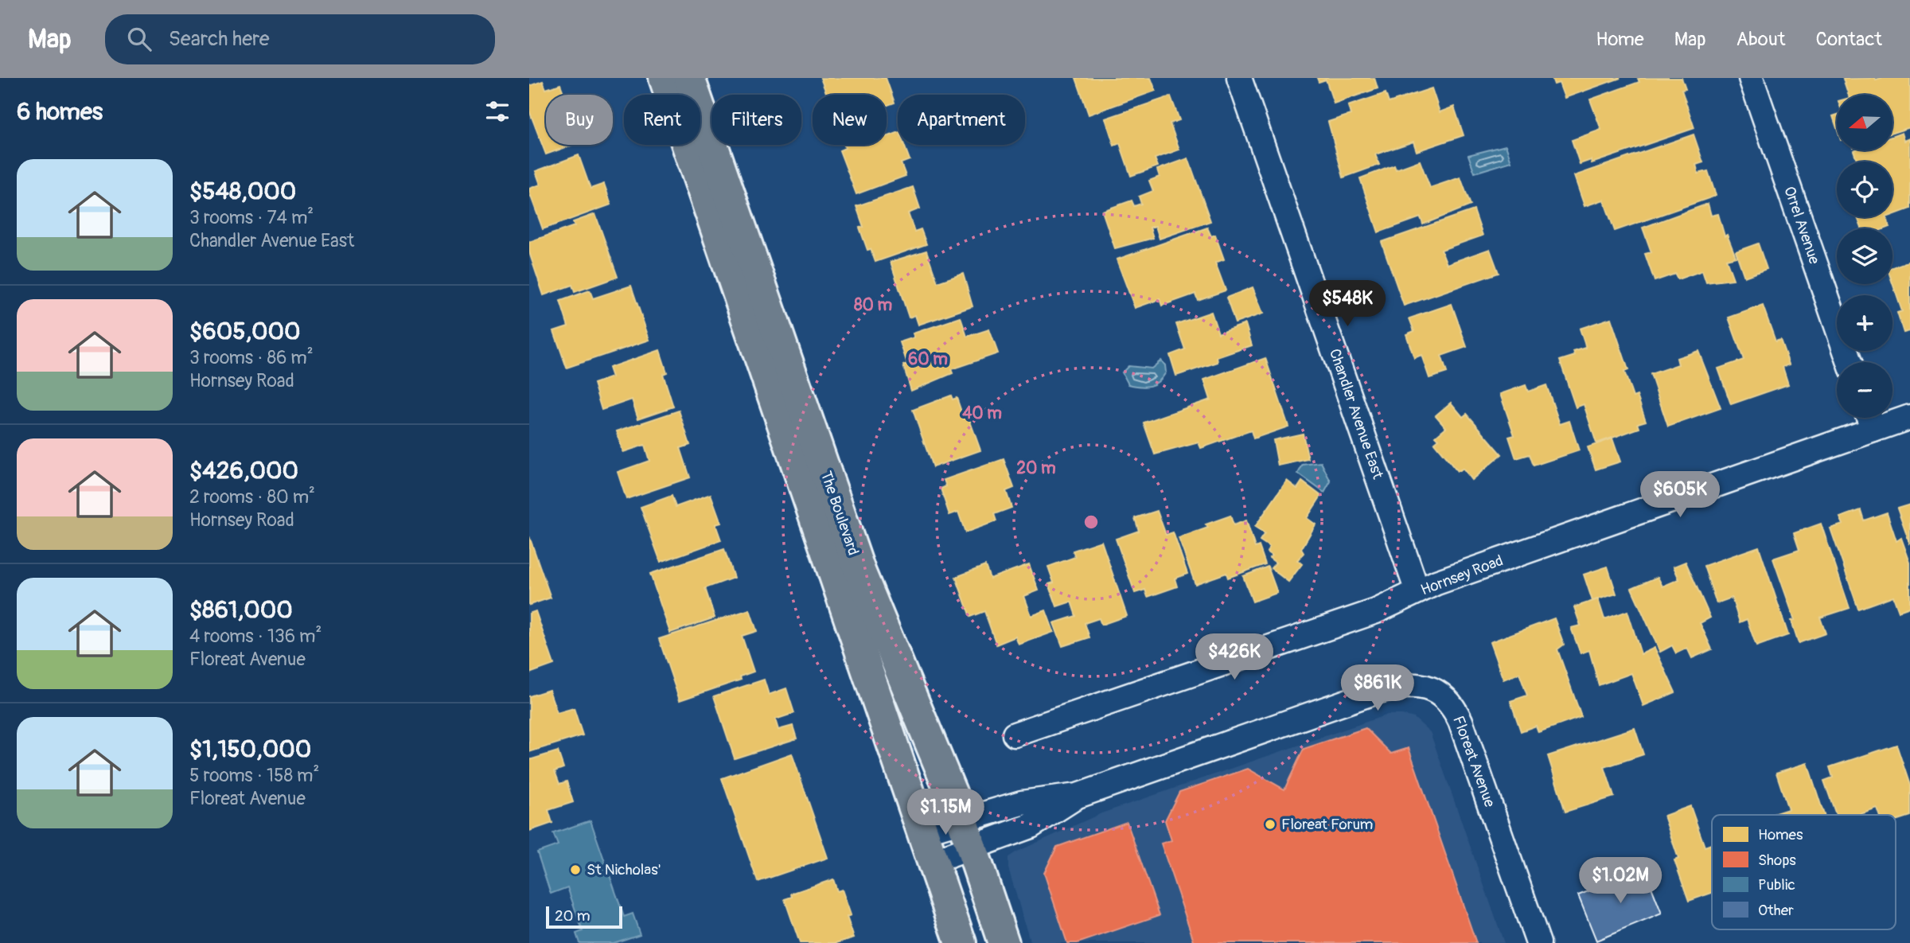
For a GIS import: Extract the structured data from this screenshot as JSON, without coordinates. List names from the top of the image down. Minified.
{"streets":{"main road":["The Boulevard"],"street":["Orrel Avenue","Chandler Avenue East","Hornsey Road","Floreat Avenue"]},"crossings":[["Chandler Avenue East","Hornsey Road"],["The Boulevard","Floreat Avenue"]],"places":["Floreat Forum","St Nicholas'"],"legend":["Homes","Shops","Public","Other"],"scale_bar":"20 m","north":"left","page":{"header":"Map","search":"Search here","nav":["Home","Map","About","Contact"],"heading":"6 homes","map_buttons":["+","−"],"chip":["Buy","Rent","Filters","New","Apartment"],"list":[{"name":"$548,000","note":"3 rooms · 74 m² · Chandler Avenue East"},{"name":"$605,000","note":"3 rooms · 86 m² · Hornsey Road"},{"name":"$426,000","note":"2 rooms · 80 m² · Hornsey Road"},{"name":"$861,000","note":"4 rooms · 136 m² · Floreat Avenue"},{"name":"$1,150,000","note":"5 rooms · 158 m² · Floreat Avenue"}],"price":["$548K","$605K","$426K","$861K","$1.15M","$1.02M"],"scale":"20 m"},"rings":["80 m","60 m","40 m","20 m"]}
